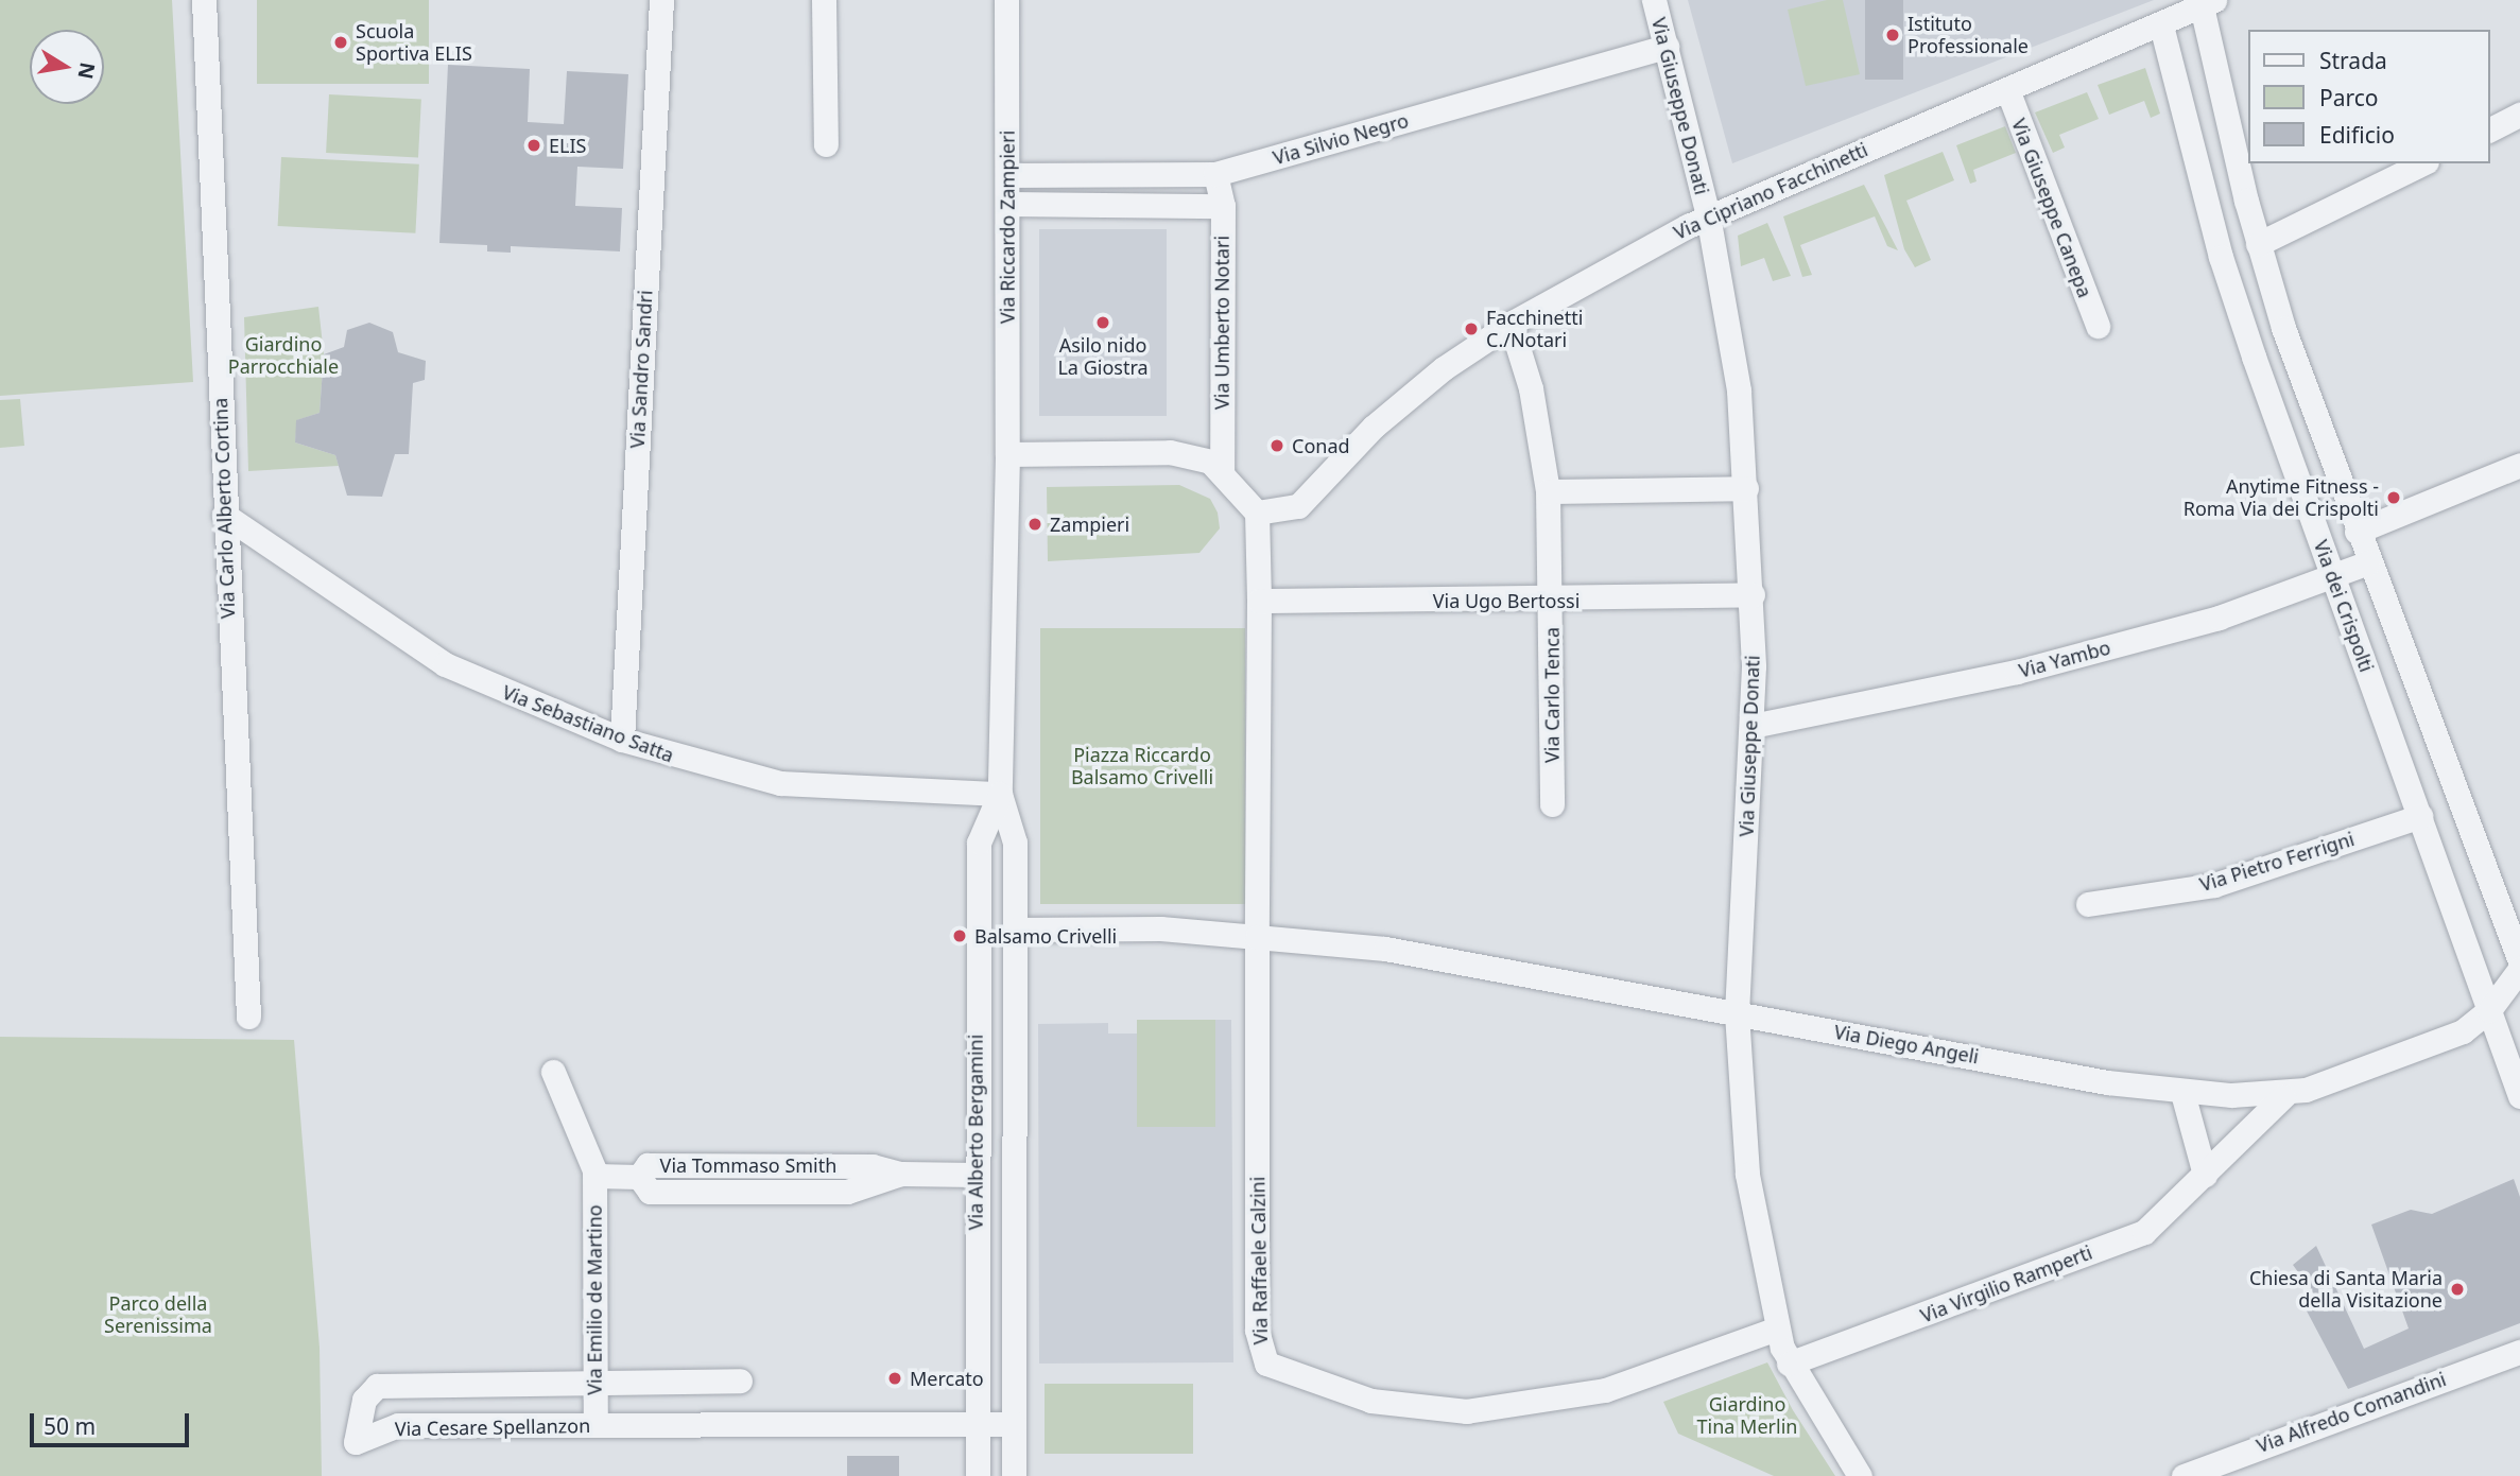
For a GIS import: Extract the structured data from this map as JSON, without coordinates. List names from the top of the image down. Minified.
{"streets":{"street":["Via Giuseppe Donati","Via Silvio Negro","Via Cipriano Facchinetti","Via Giuseppe Canepa","Via Riccardo Zampieri","Via Umberto Notari","Via Sandro Sandri","Via Carlo Alberto Cortina","Via Ugo Bertossi","Via dei Crispolti","Via Yambo","Via Carlo Tenca","Via Sebastiano Satta","Via Pietro Ferrigni","Via Diego Angeli","Via Alberto Bergamini","Via Tommaso Smith","Via Raffaele Calzini","Via Virgilio Ramperti","Via Emilio de Martino","Via Alfredo Comandini","Via Cesare Spellanzon"]},"crossings":[["Via Giuseppe Donati","Via Silvio Negro"],["Via Giuseppe Donati","Via Cipriano Facchinetti"],["Via Giuseppe Donati","Via Ugo Bertossi"],["Via Giuseppe Donati","Via Yambo"],["Via Giuseppe Donati","Via Diego Angeli"],["Via Giuseppe Donati","Via Raffaele Calzini"],["Via Giuseppe Donati","Via Virgilio Ramperti"],["Via Silvio Negro","Via Riccardo Zampieri"],["Via Silvio Negro","Via Umberto Notari"],["Via Cipriano Facchinetti","Via Giuseppe Canepa"],["Via Cipriano Facchinetti","Via dei Crispolti"],["Via Cipriano Facchinetti","Via Carlo Tenca"],["Via Sandro Sandri","Via Sebastiano Satta"],["Via Carlo Alberto Cortina","Via Sebastiano Satta"],["Via Ugo Bertossi","Via Carlo Tenca"],["Via dei Crispolti","Via Yambo"],["Via dei Crispolti","Via Pietro Ferrigni"],["Via dei Crispolti","Via Diego Angeli"],["Via Sebastiano Satta","Via Alberto Bergamini"],["Via Diego Angeli","Via Raffaele Calzini"],["Via Diego Angeli","Via Virgilio Ramperti"],["Via Alberto Bergamini","Via Tommaso Smith"],["Via Alberto Bergamini","Via Cesare Spellanzon"],["Via Tommaso Smith","Via Emilio de Martino"],["Via Emilio de Martino","Via Cesare Spellanzon"]],"parks":["Giardino Parrocchiale","Piazza Riccardo Balsamo Crivelli","Parco della Serenissima","Giardino Tina Merlin"],"places":["Istituto Professionale","Scuola Sportiva ELIS","ELIS","Asilo nido La Giostra","Facchinetti C./Notari","Conad","Anytime Fitness - Roma Via dei Crispolti","Zampieri","Balsamo Crivelli","Chiesa di Santa Maria della Visitazione","Mercato"],"legend":["Strada","Parco","Edificio"],"scale_bar":"50 m","north":"right"}
